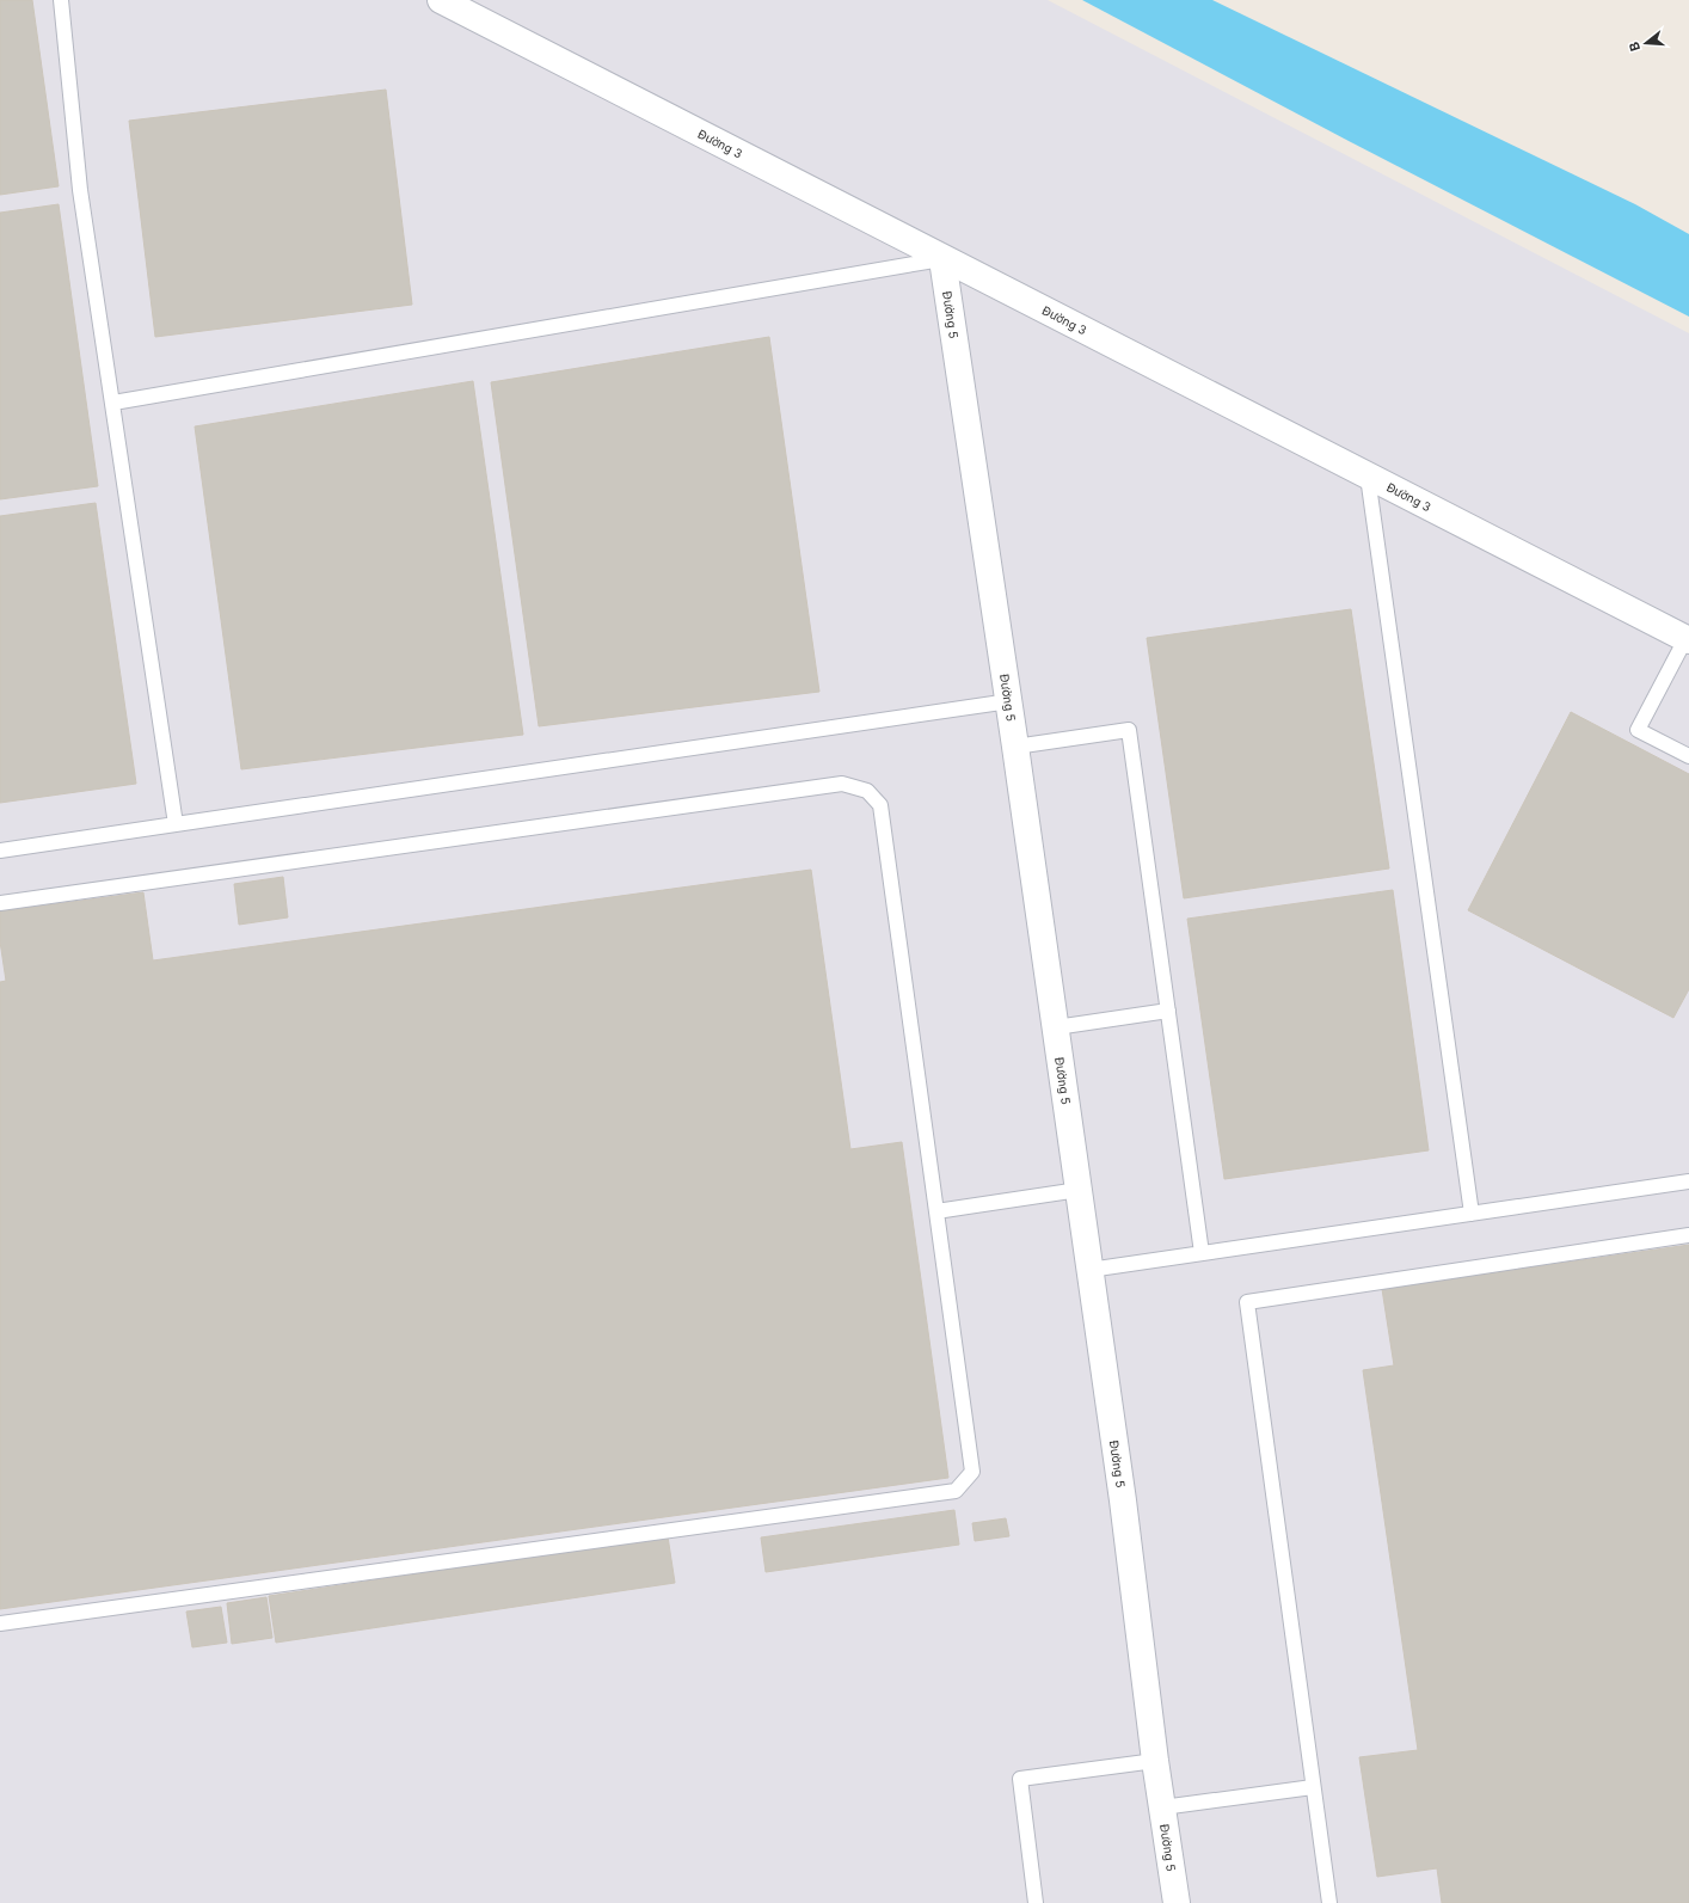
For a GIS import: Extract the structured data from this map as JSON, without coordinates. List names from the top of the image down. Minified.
{"streets":{"street":["Đường 3","Đường 5"]},"crossings":[["Đường 3","Đường 5"]],"north":"left"}
